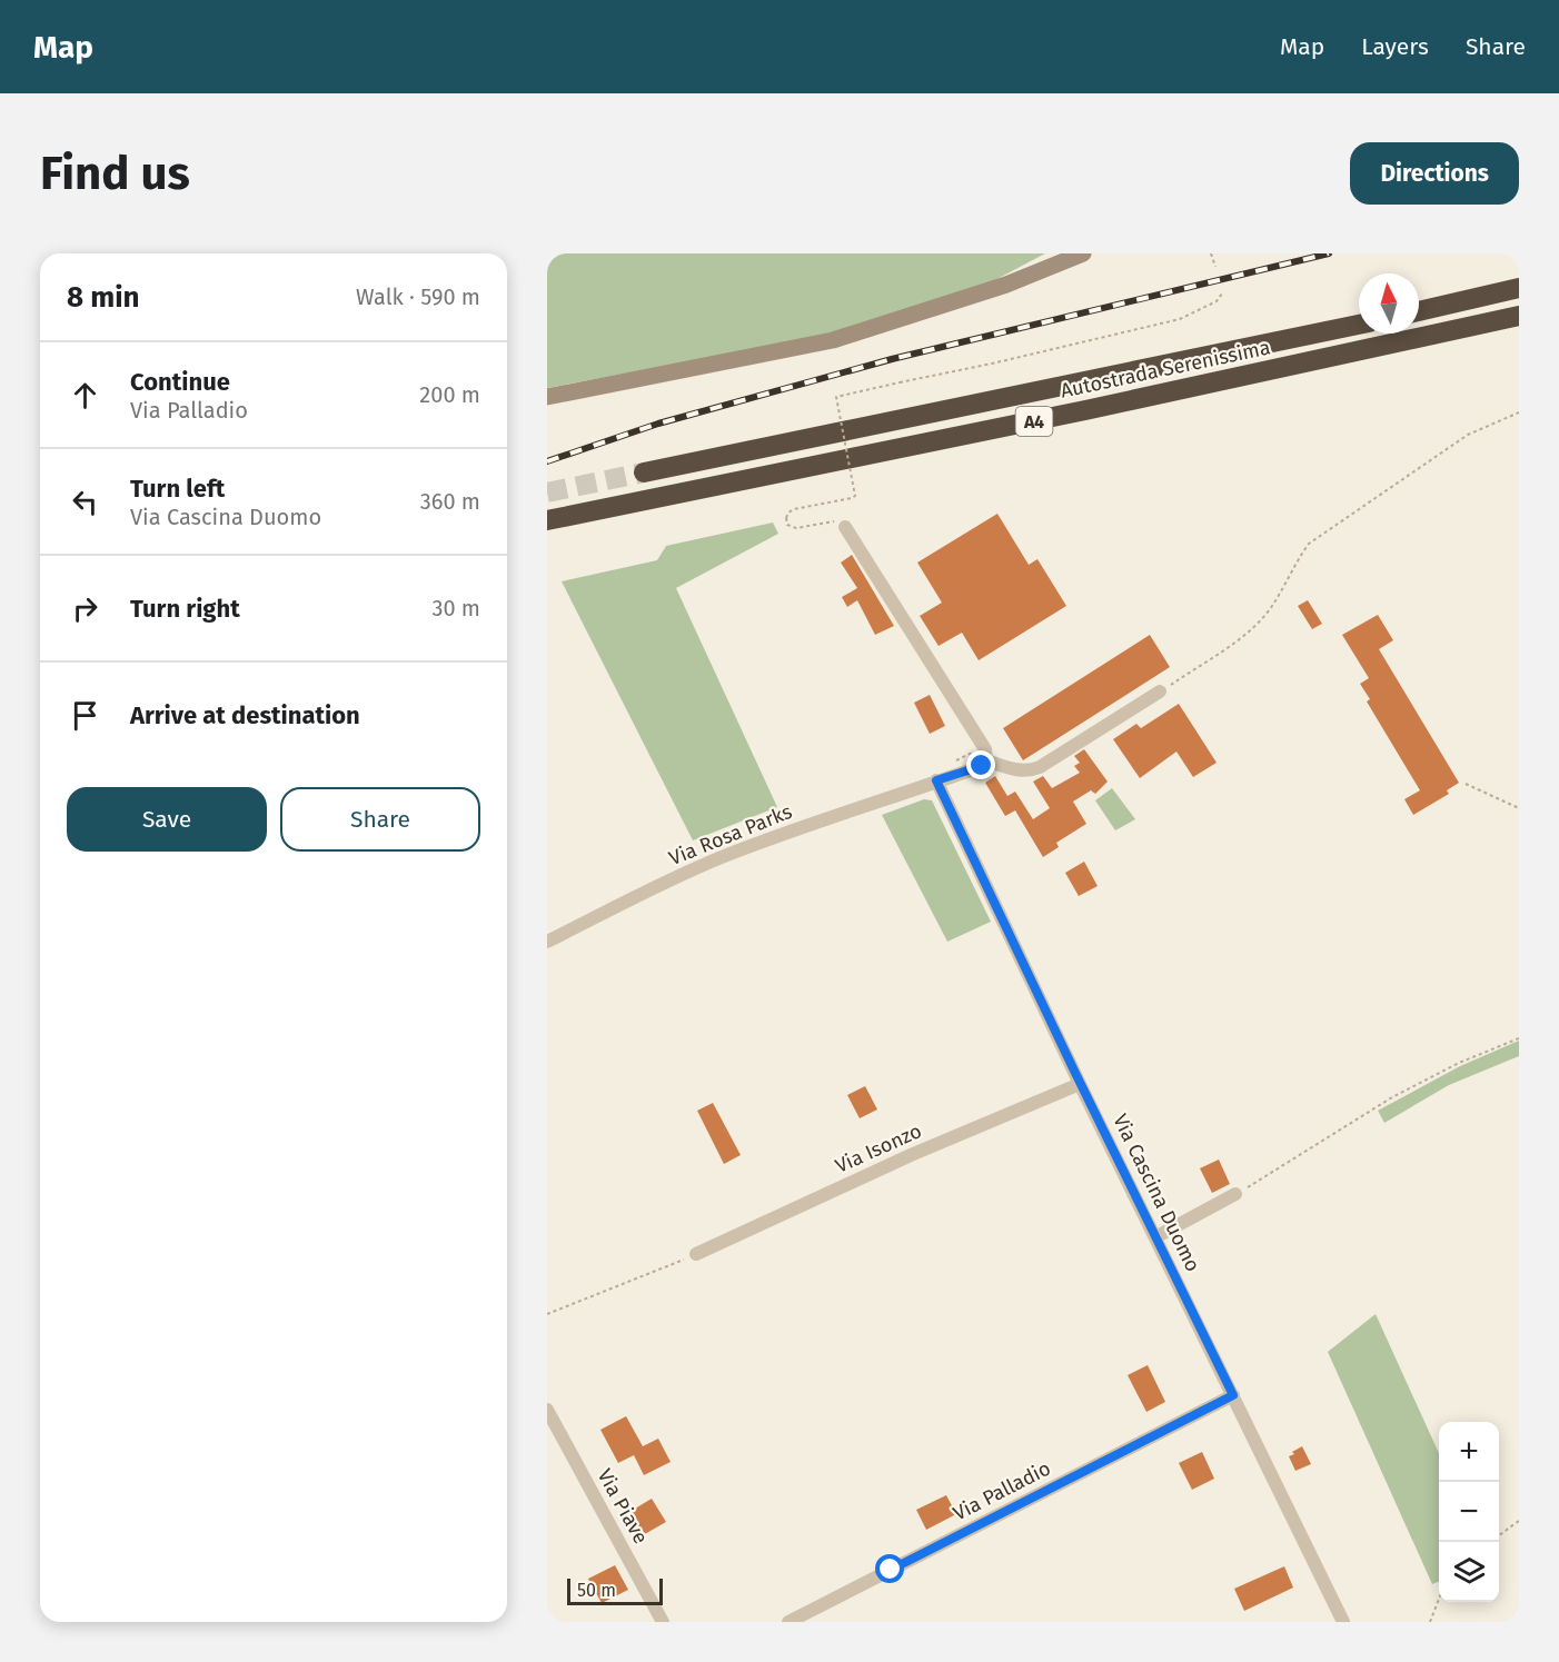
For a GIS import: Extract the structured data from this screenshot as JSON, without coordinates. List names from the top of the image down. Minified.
{"streets":{"highway":["Autostrada Serenissima","A4"],"street":["Via Rosa Parks","Via Isonzo","Via Cascina Duomo","Via Palladio","Via Piave"]},"crossings":[["Via Rosa Parks","Via Cascina Duomo"],["Via Isonzo","Via Cascina Duomo"],["Via Cascina Duomo","Via Palladio"]],"scale_bar":"50 m","north":"top","page":{"header":"Map","nav":["Map","Layers","Share"],"buttons":["Directions",["Save","Share"]],"title":"Find us","heading":["8 min","Walk · 590 m"],"list":[["Continue","Via Palladio","200 m"],["Turn left","Via Cascina Duomo","360 m"],["Turn right","30 m"],"Arrive at destination"],"map_buttons":["+","−"],"scale":"50 m"}}
